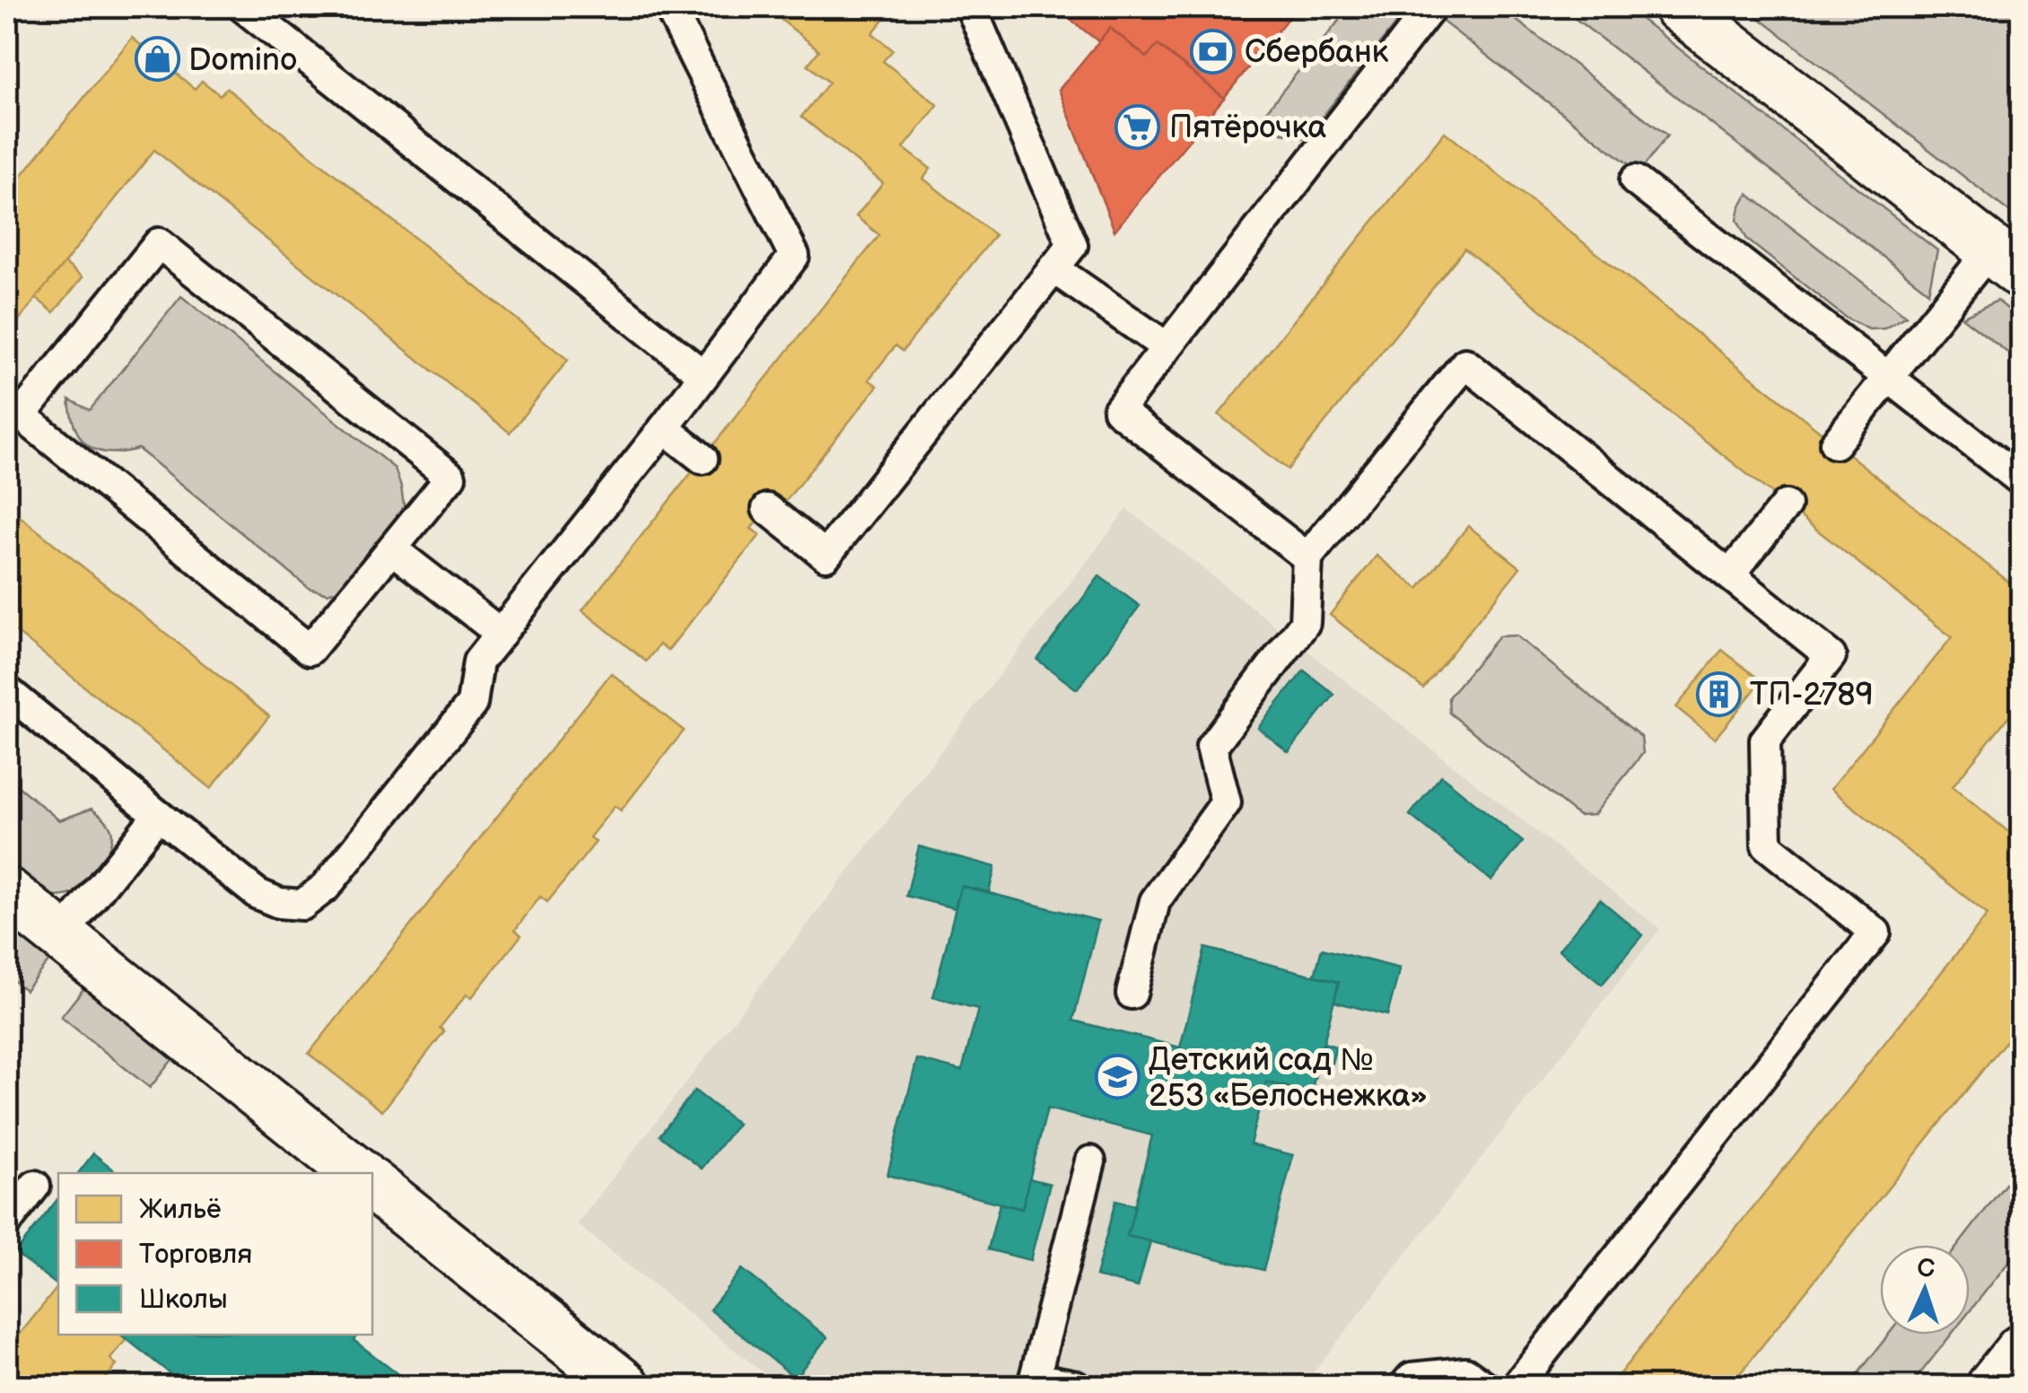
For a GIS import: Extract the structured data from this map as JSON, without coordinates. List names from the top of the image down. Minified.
{"places":{"bank":["Сбербанк"],"shop":["Domino"],"supermarket":["Пятёрочка"],"building":["ТП-2789"],"school or university":["Детский сад № 253 «Белоснежка»"]},"legend":["Жильё","Торговля","Школы"],"north":"top"}
